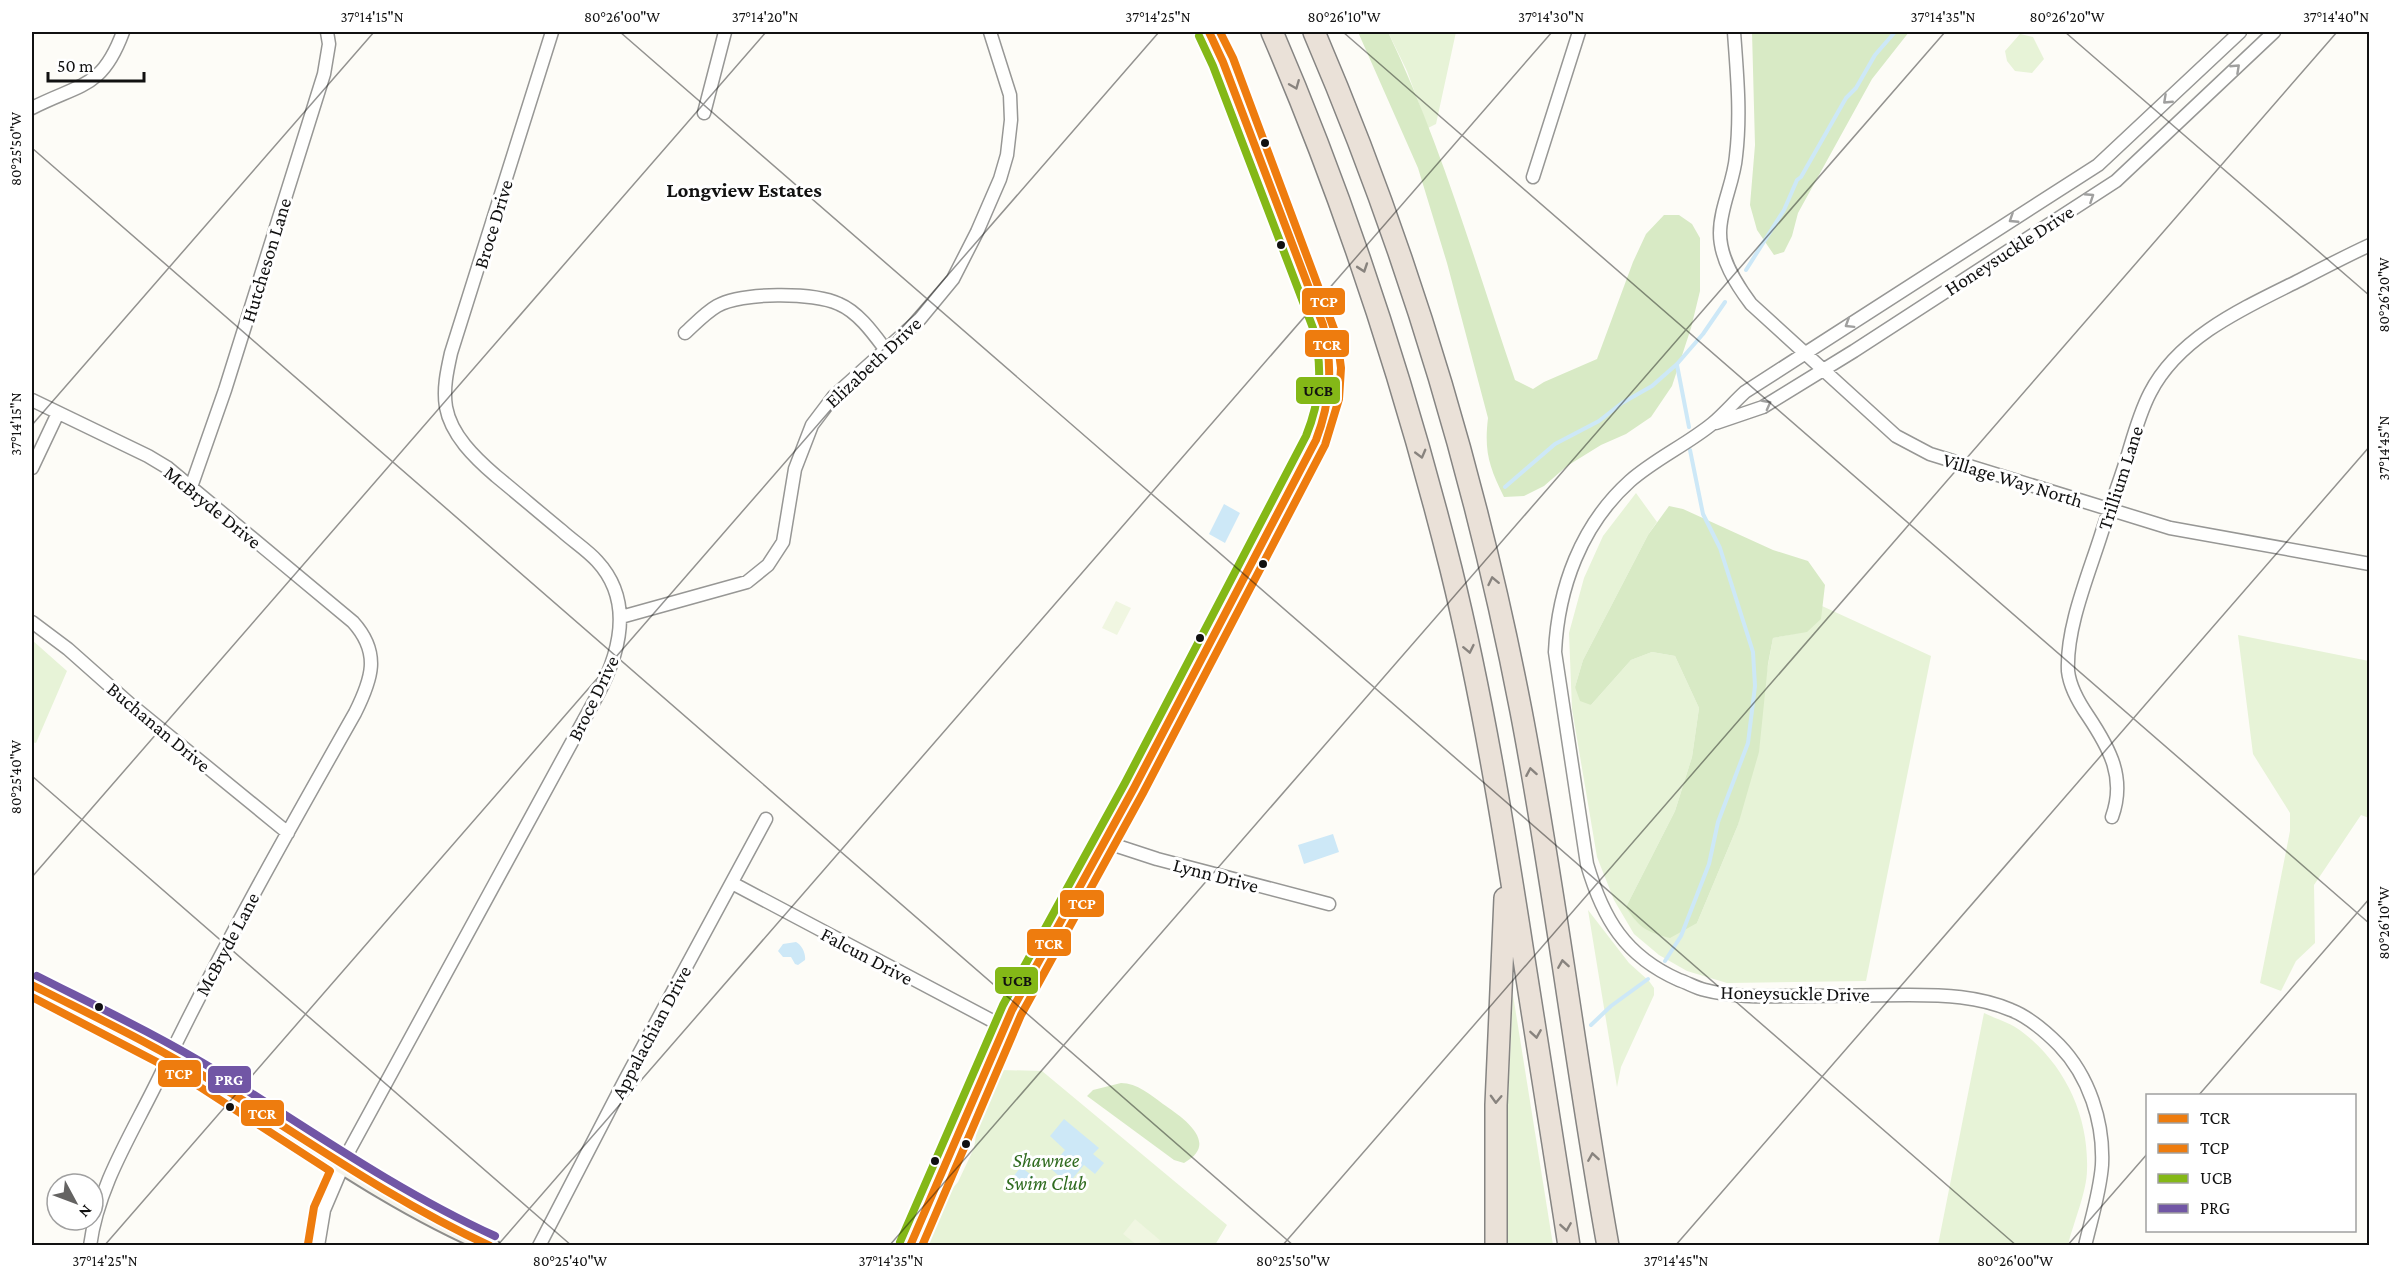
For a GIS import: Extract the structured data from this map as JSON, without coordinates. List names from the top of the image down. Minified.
{"streets":{"street":["Broce Drive","Honeysuckle Drive","Hutcheson Lane","Elizabeth Drive","Trillium Lane","Village Way North","McBryde Drive","Buchanan Drive","Lynn Drive","McBryde Lane","Falcun Drive","Appalachian Drive"]},"crossings":[["Broce Drive","Elizabeth Drive"],["Honeysuckle Drive","Village Way North"],["Hutcheson Lane","McBryde Drive"],["Trillium Lane","Village Way North"],["McBryde Drive","McBryde Lane"],["Buchanan Drive","McBryde Lane"],["Falcun Drive","Appalachian Drive"]],"districts":["Longview Estates"],"parks":["Shawnee Swim Club"],"lines":["transit line TCR","transit line TCP","transit line UCB","transit line PRG"],"legend":["TCR","TCP","UCB","PRG"],"scale_bar":"50 m","north":"bottom right","coordinates":["37°14'15\"N","80°26'00\"W","37°14'20\"N","37°14'25\"N","80°26'10\"W","37°14'30\"N","37°14'35\"N","80°26'20\"W","37°14'40\"N","80°25'50\"W","37°14'45\"N","80°25'40\"W"]}
